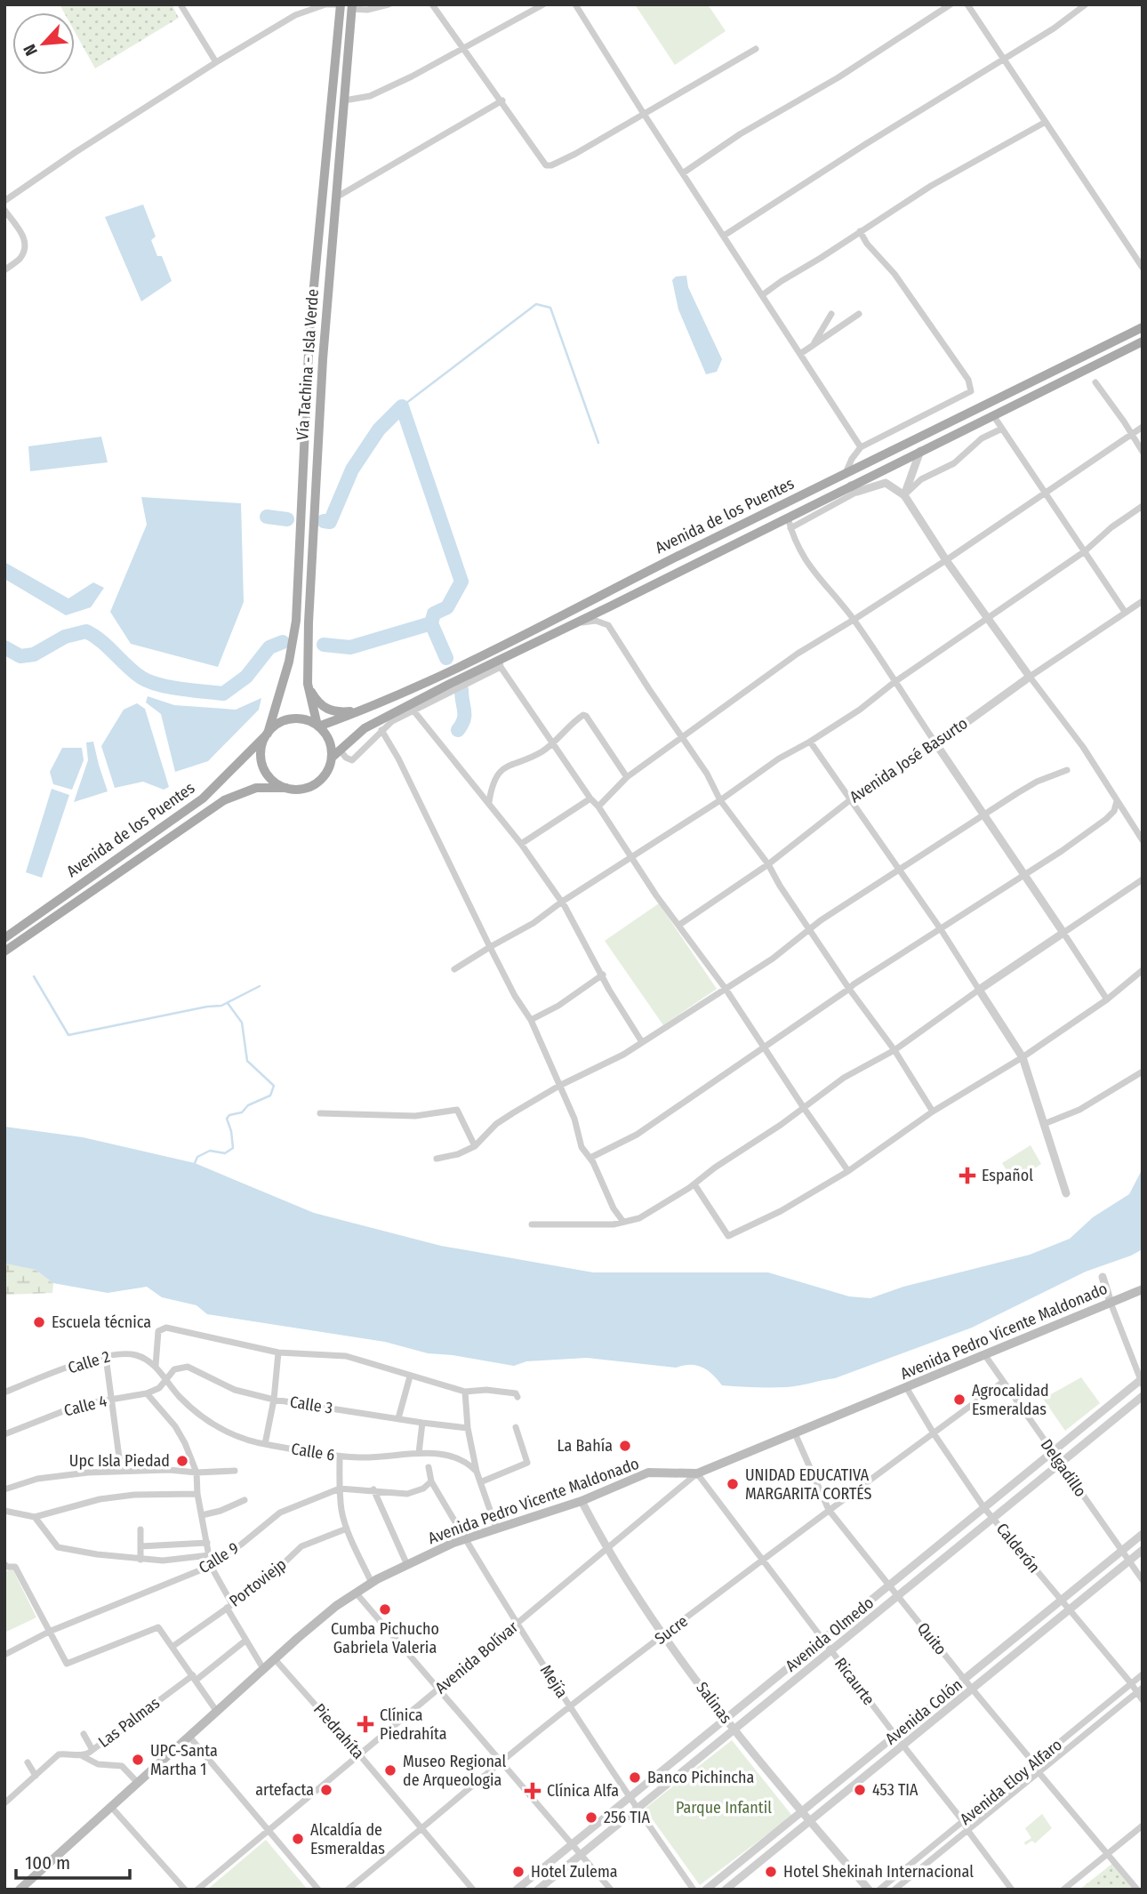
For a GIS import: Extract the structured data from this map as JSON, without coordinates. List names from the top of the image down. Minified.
{"streets":{"main road":["Vía Tachina - Isla Verde","Avenida de los Puentes","Avenida Pedro Vicente Maldonado"],"street":["Avenida José Basurto","Calle 2","Calle 3","Calle 4","Calle 6","Delgadillo","Calderón","Calle 9","Portoviejp","Sucre","Avenida Olmedo","Quito","Avenida Bolívar","Mejía","Ricaurte","Salinas","Avenida Colón","Las Palmas","Piedrahíta","Avenida Eloy Alfaro"]},"crossings":[["Vía Tachina - Isla Verde","Avenida de los Puentes"],["Avenida Pedro Vicente Maldonado","Delgadillo"],["Avenida Pedro Vicente Maldonado","Calderón"],["Avenida Pedro Vicente Maldonado","Quito"],["Avenida Pedro Vicente Maldonado","Avenida Bolívar"],["Avenida Pedro Vicente Maldonado","Mejía"],["Avenida Pedro Vicente Maldonado","Ricaurte"],["Avenida Pedro Vicente Maldonado","Salinas"],["Avenida Pedro Vicente Maldonado","Piedrahíta"],["Calle 3","Calle 4"],["Calle 3","Calle 6"],["Calle 4","Calle 6"],["Delgadillo","Sucre"],["Delgadillo","Avenida Olmedo"],["Delgadillo","Avenida Colón"],["Calderón","Sucre"],["Calderón","Avenida Olmedo"],["Calderón","Avenida Colón"],["Calderón","Avenida Eloy Alfaro"],["Calle 9","Mejía"],["Sucre","Quito"],["Sucre","Mejía"],["Sucre","Ricaurte"],["Sucre","Salinas"],["Sucre","Piedrahíta"],["Avenida Olmedo","Quito"],["Avenida Olmedo","Mejía"],["Avenida Olmedo","Ricaurte"],["Avenida Olmedo","Salinas"],["Quito","Avenida Colón"],["Quito","Avenida Eloy Alfaro"],["Avenida Bolívar","Mejía"],["Avenida Bolívar","Ricaurte"],["Avenida Bolívar","Salinas"],["Avenida Bolívar","Piedrahíta"],["Ricaurte","Avenida Colón"],["Ricaurte","Avenida Eloy Alfaro"],["Salinas","Avenida Colón"]],"parks":["Parque Infantil"],"places":{"health":["Español","Clínica Piedrahíta","Clínica Alfa"],"other":["Escuela técnica","Agrocalidad Esmeraldas","La Bahía","Upc Isla Piedad","UNIDAD EDUCATIVA MARGARITA CORTÉS","Cumba Pichucho Gabriela Valeria","UPC-Santa Martha 1","Museo Regional de Arqueologia","Banco Pichincha","artefacta","453 TIA","256 TIA","Alcaldía de Esmeraldas","Hotel Zulema","Hotel Shekinah Internacional"]},"scale_bar":"100 m","north":"bottom left"}
